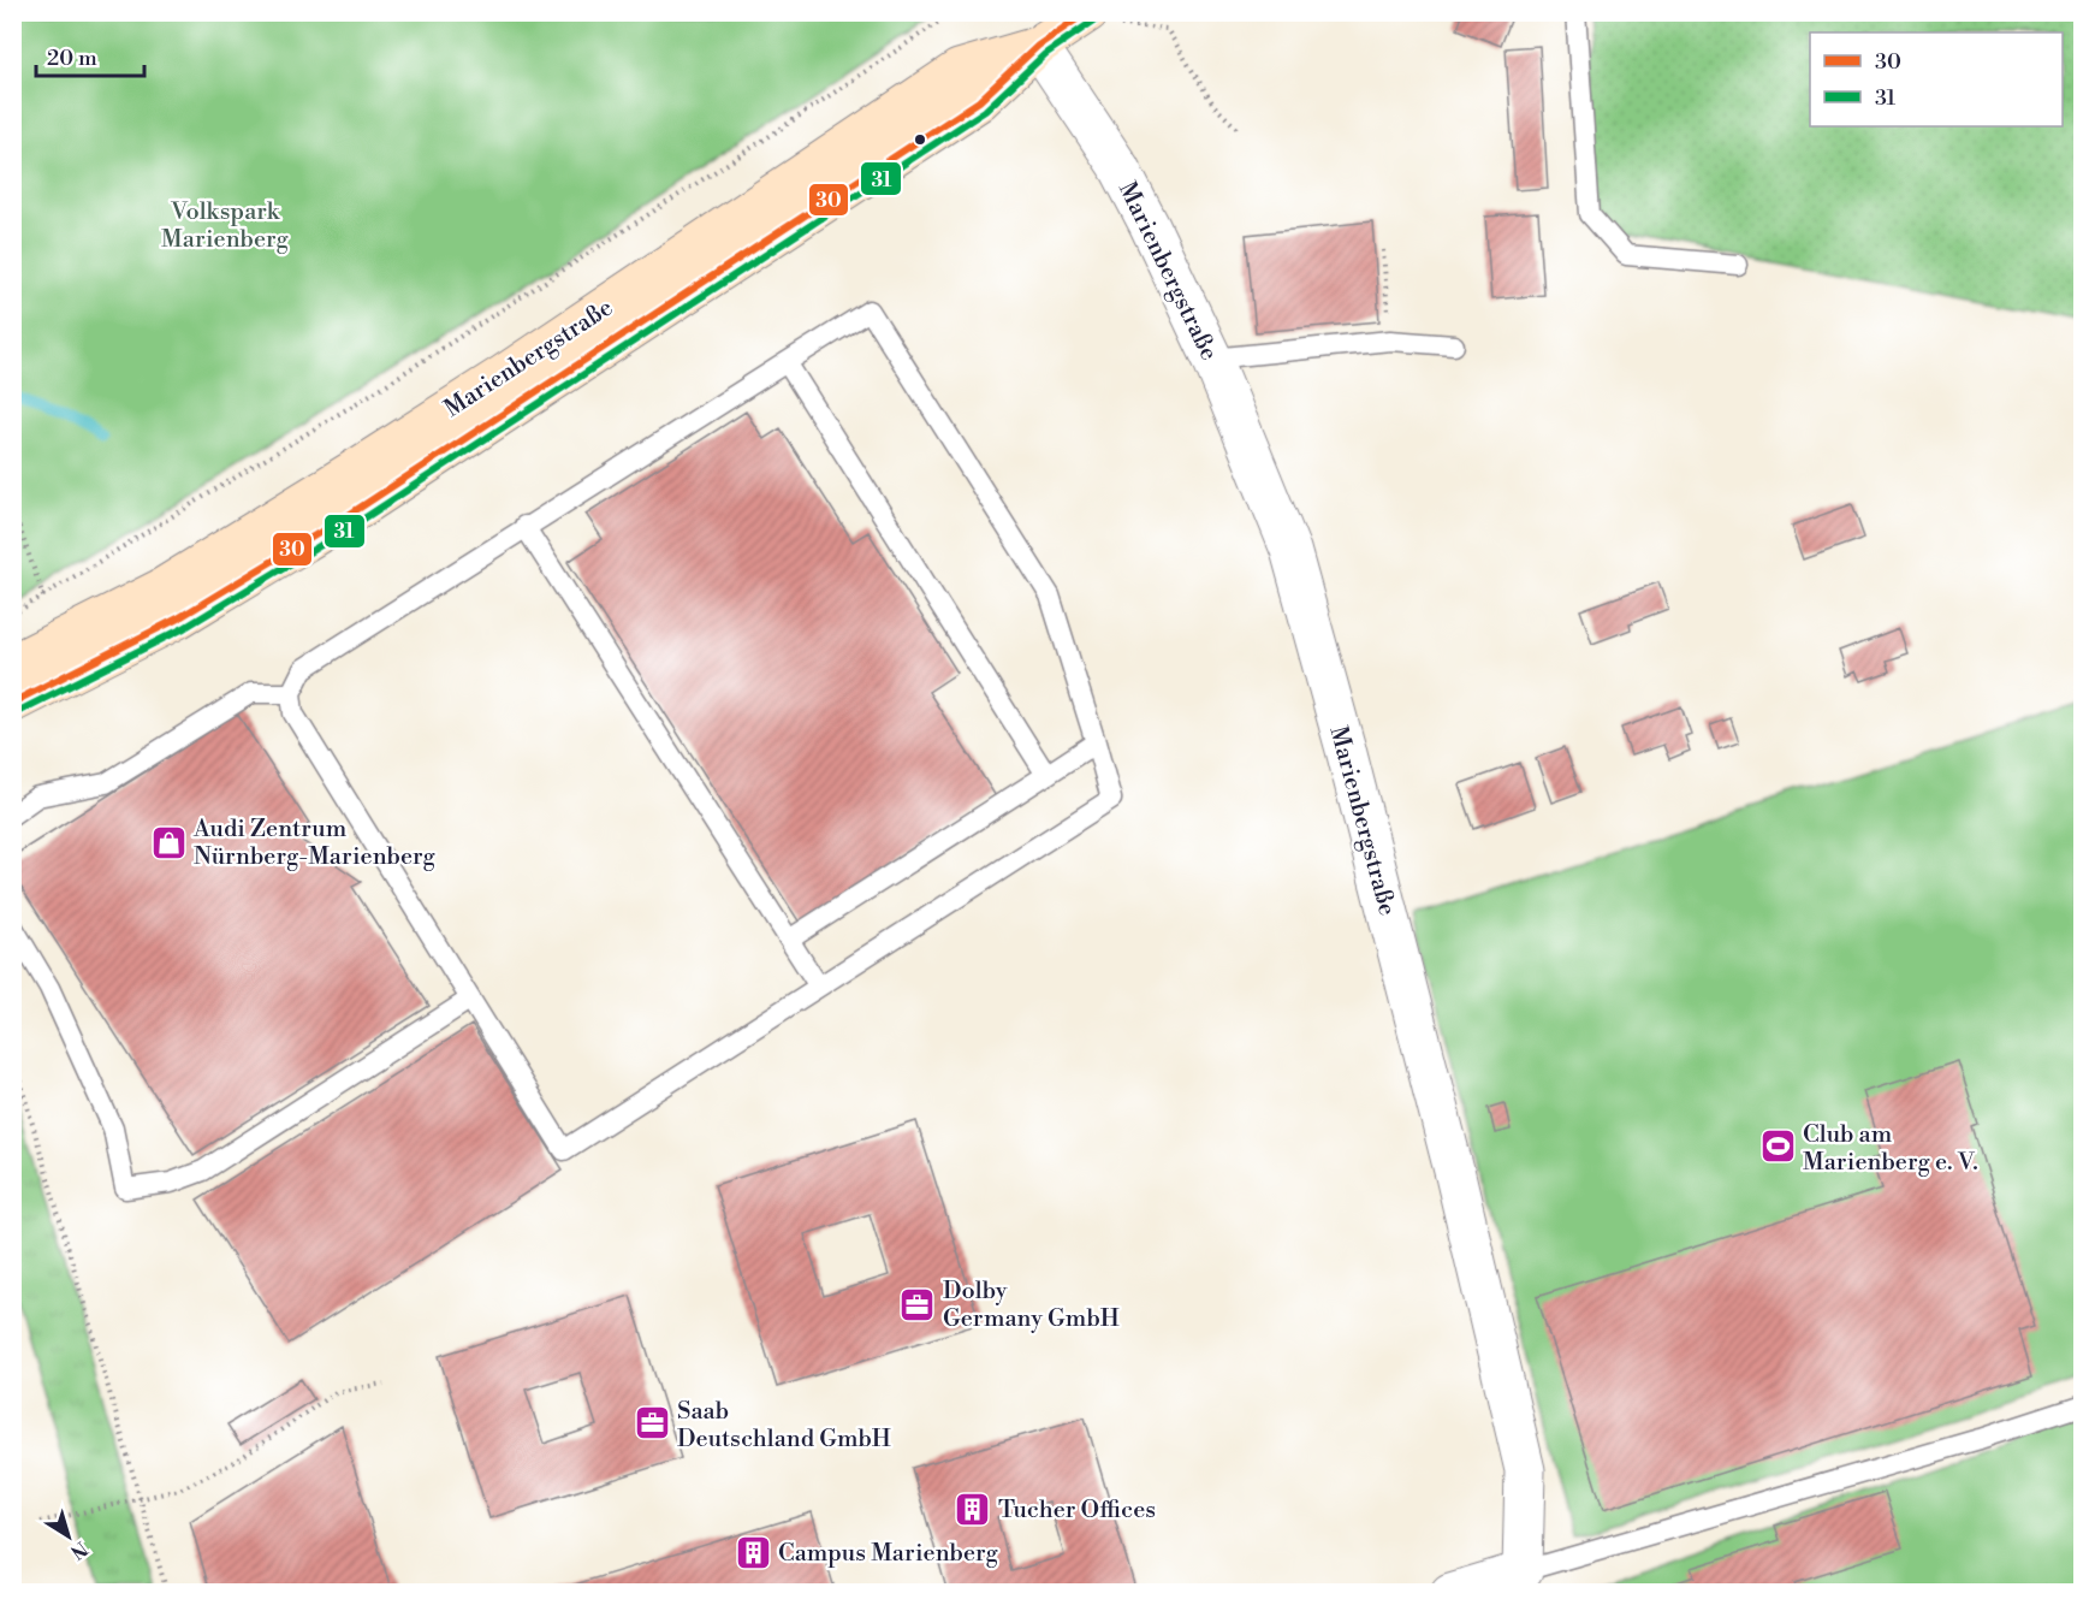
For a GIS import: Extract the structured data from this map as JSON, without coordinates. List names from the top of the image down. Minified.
{"streets":{"main road":["Marienbergstraße"]},"parks":["Volkspark Marienberg"],"places":{"shop":["Audi Zentrum Nürnberg-Marienberg"],"sports":["Club am Marienberg e. V."],"office":["Dolby Germany GmbH","Saab Deutschland GmbH"],"building":["Tucher Offices","Campus Marienberg"]},"lines":["transit line 30","transit line 31"],"legend":["30","31"],"scale_bar":"20 m","north":"bottom right"}
